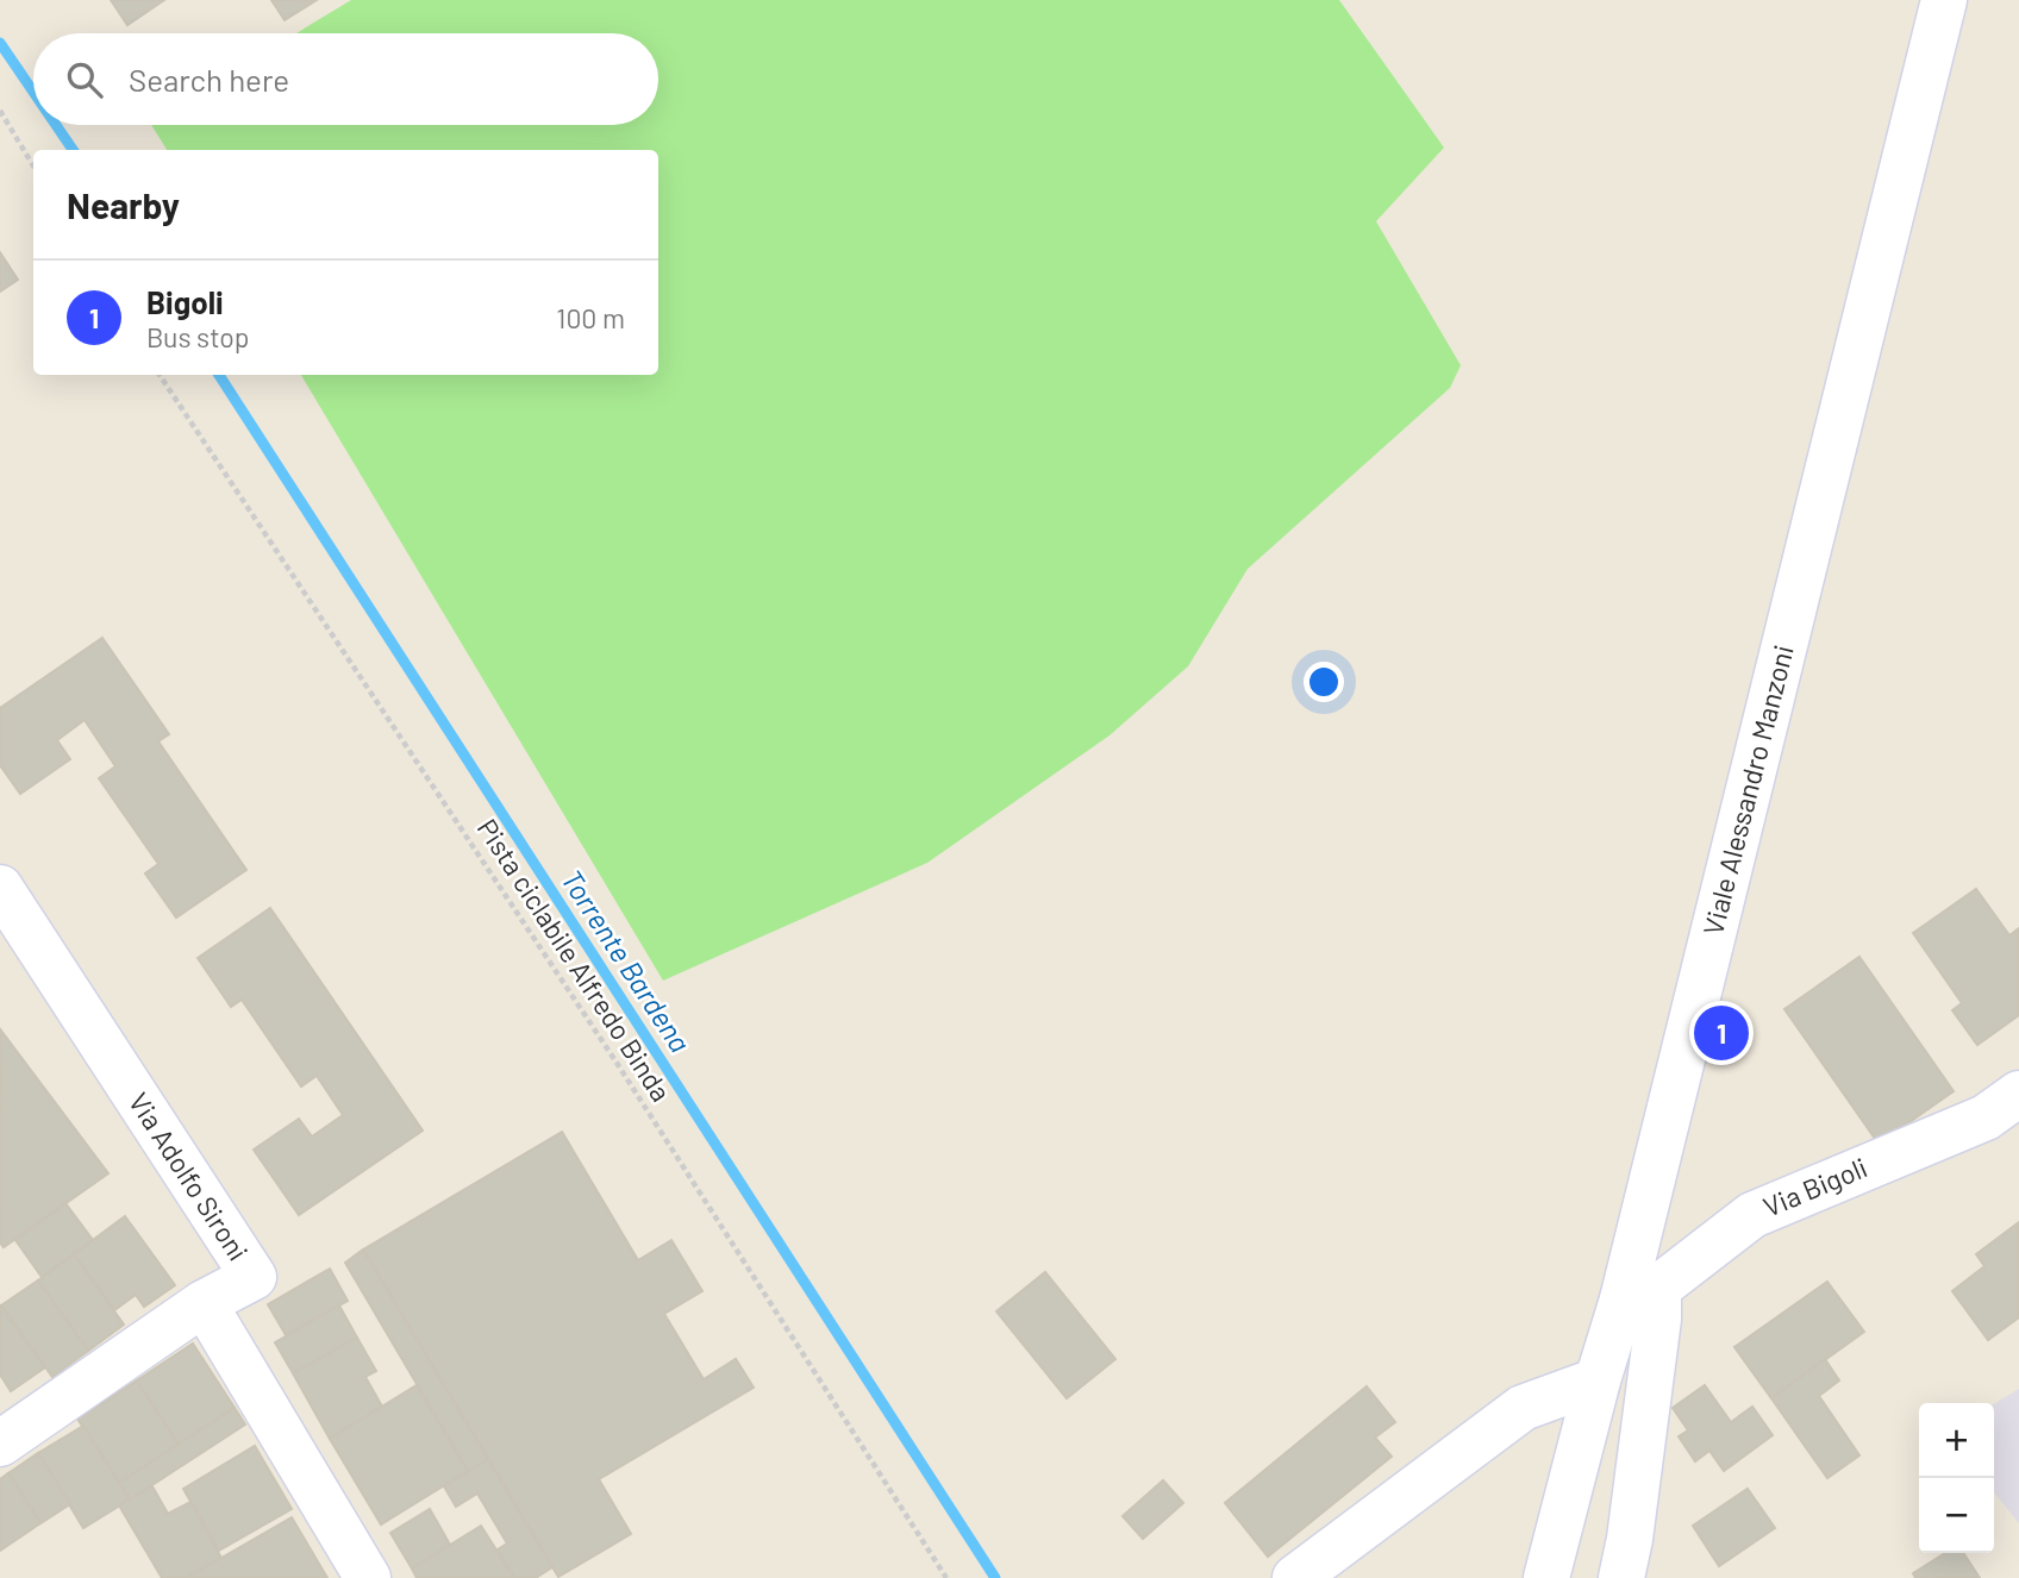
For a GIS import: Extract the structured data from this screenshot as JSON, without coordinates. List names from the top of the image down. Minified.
{"streets":{"street":["Viale Alessandro Manzoni","Via Adolfo Sironi","Via Bigoli"],"path":["Pista ciclabile Alfredo Binda"]},"crossings":[["Viale Alessandro Manzoni","Via Bigoli"]],"water":["Torrente Bardena"],"page":{"search":"Search here","heading":"Nearby","list":[{"mark":"1","name":"Bigoli","note":"Bus stop","value":"100 m"}],"pins":"1","map_buttons":["+","−"]}}
